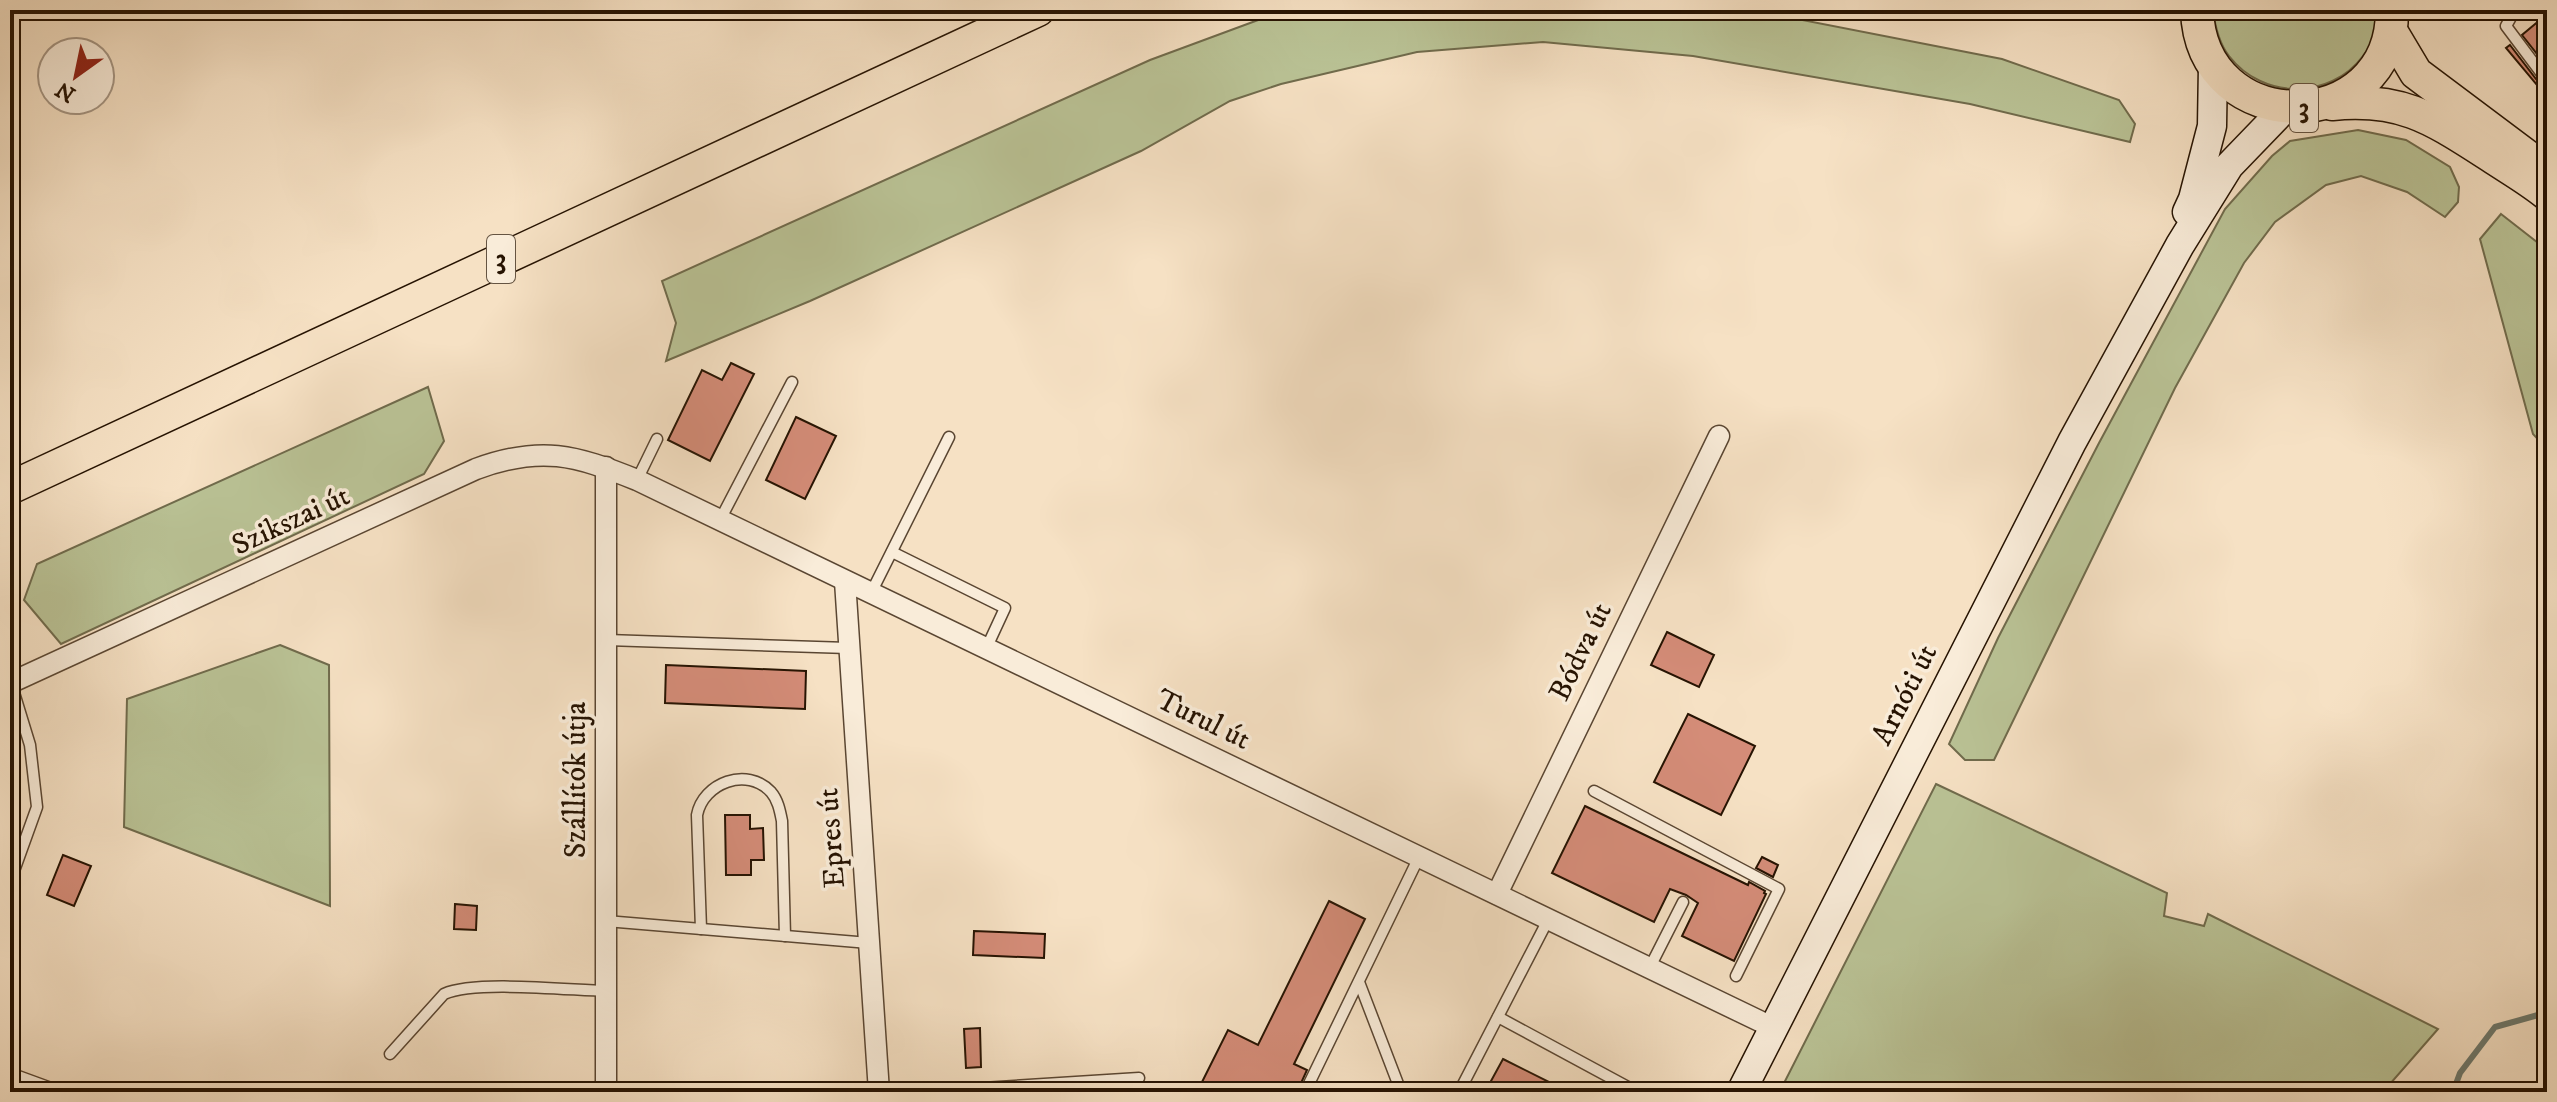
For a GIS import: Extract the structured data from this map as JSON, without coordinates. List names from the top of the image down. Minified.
{"streets":{"main road":["3","Arnóti út"],"street":["Szikszai út","Bódva út","Turul út","Szállítók útja","Epres út"]},"crossings":[["Szikszai út","Turul út"],["Szikszai út","Szállítók útja"],["Bódva út","Turul út"],["Arnóti út","Turul út"],["Turul út","Szállítók útja"],["Turul út","Epres út"]],"north":"bottom left"}
